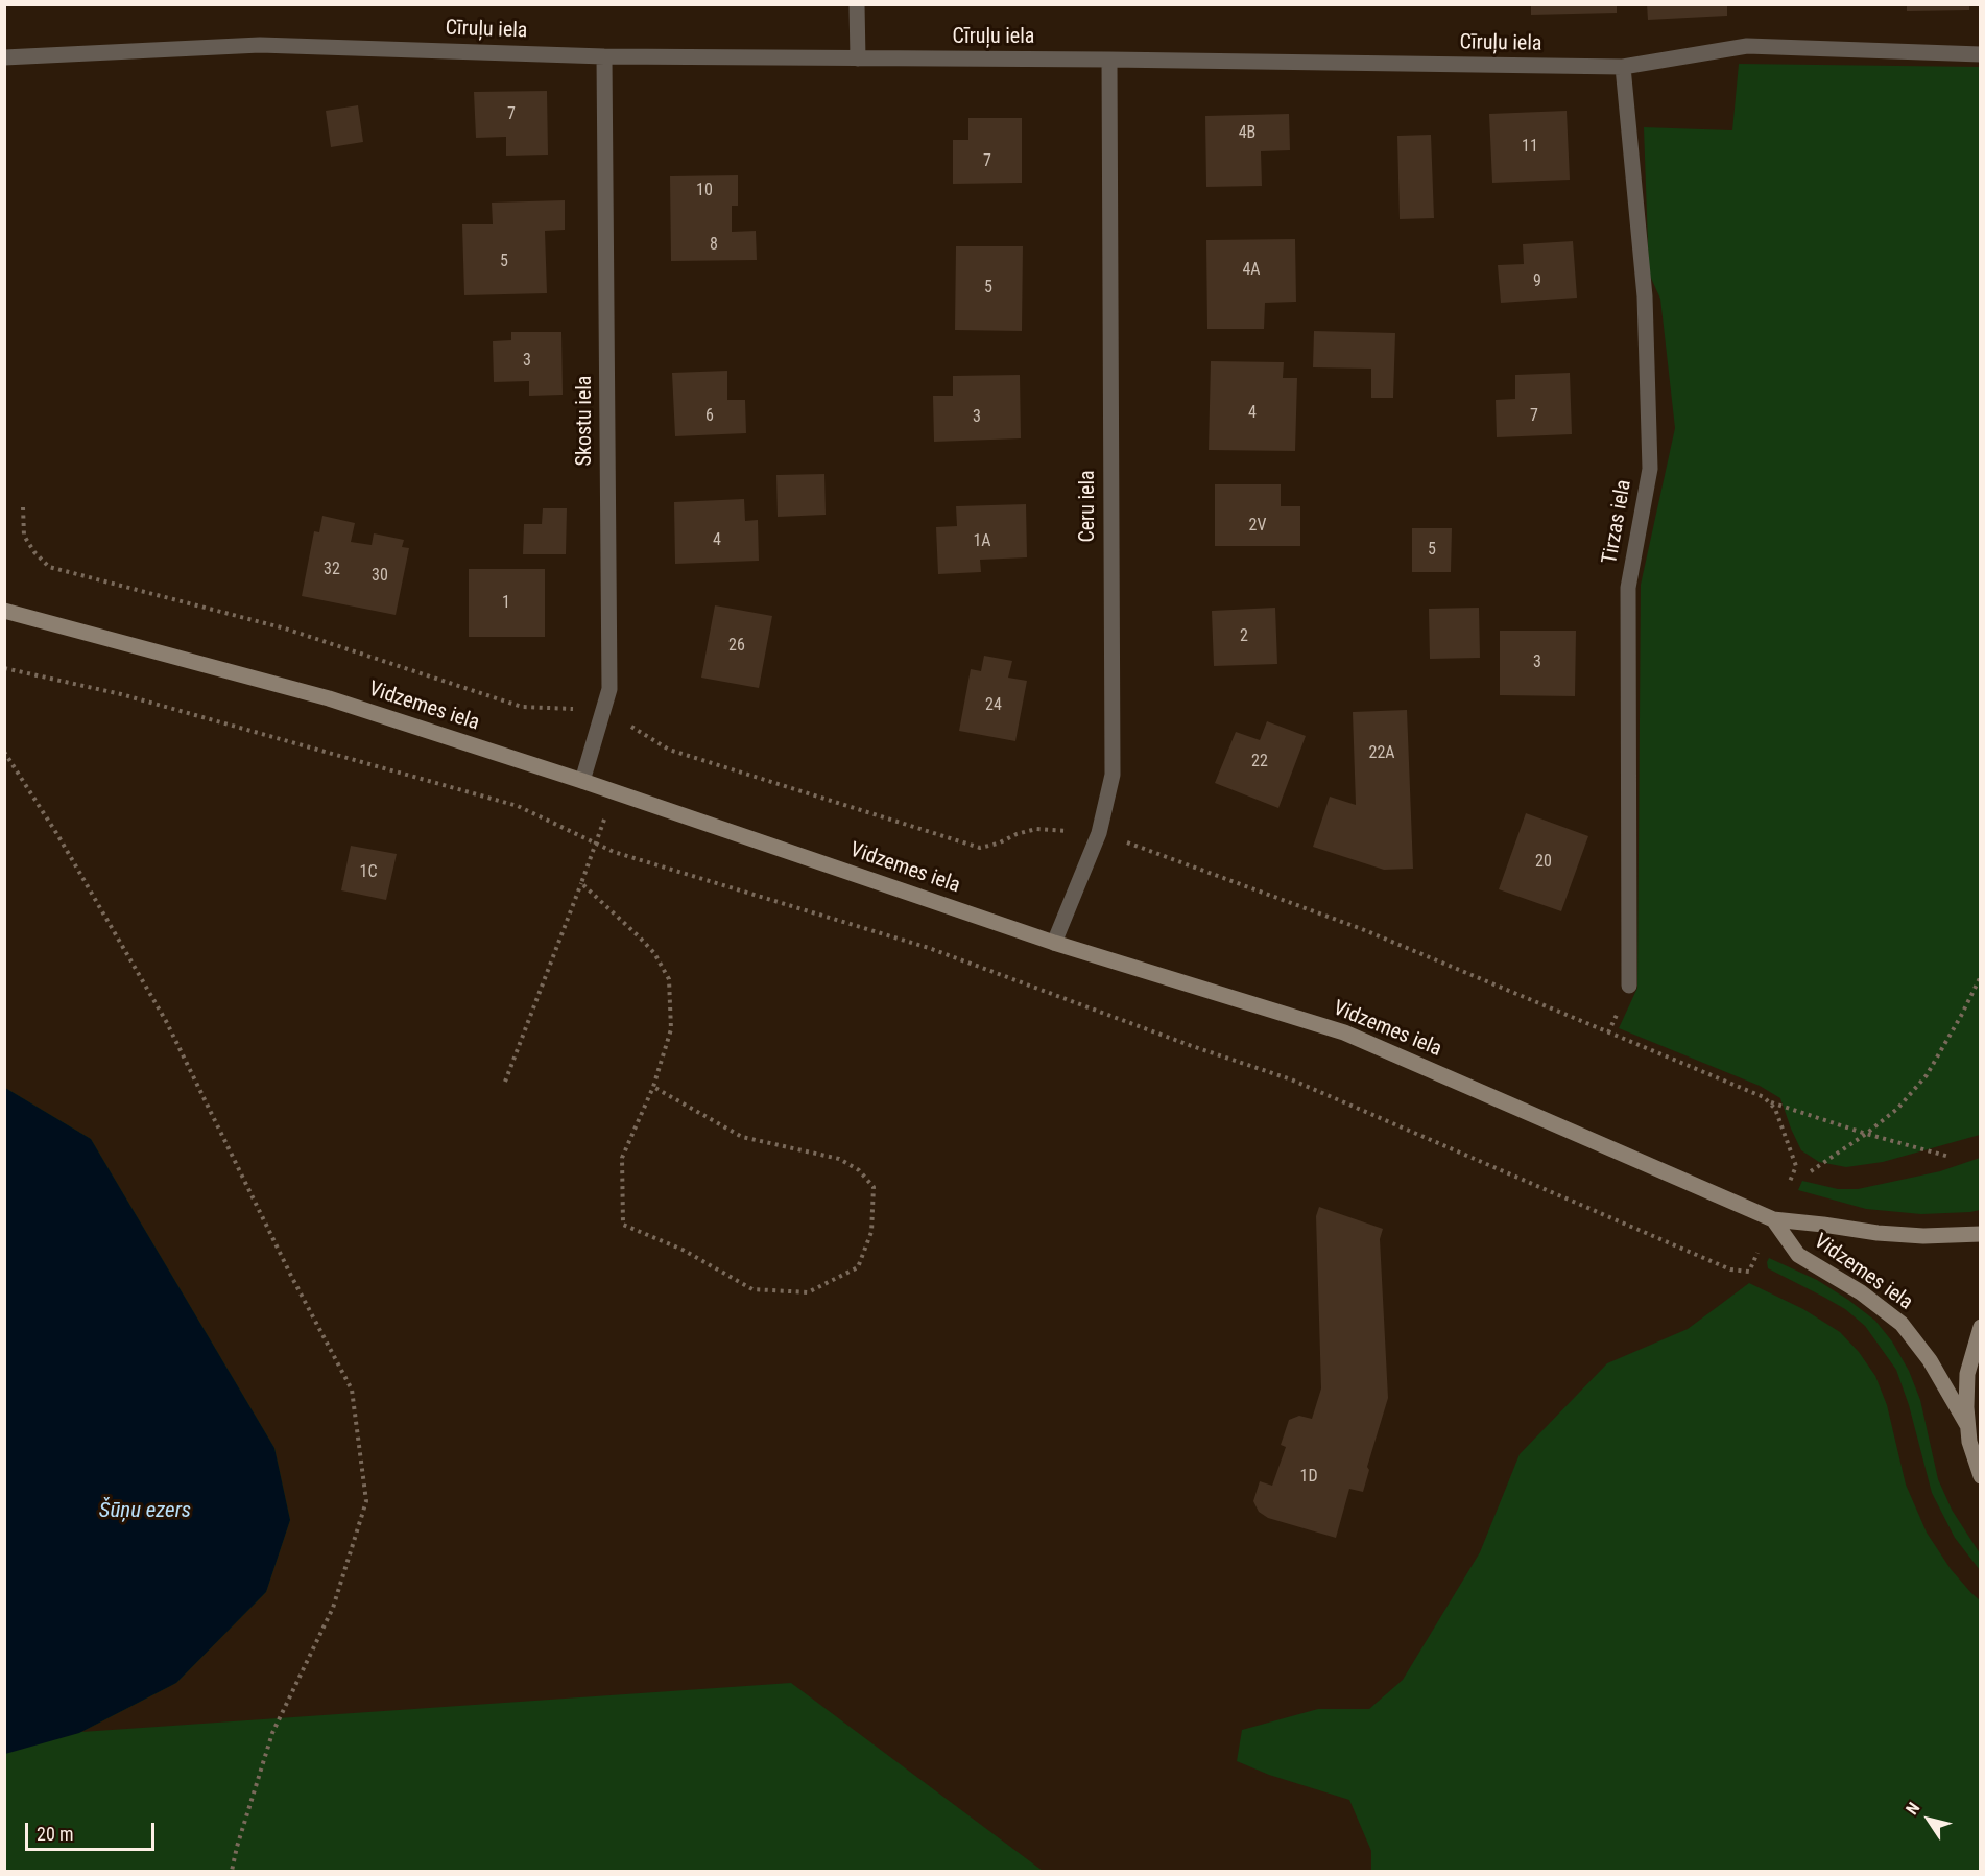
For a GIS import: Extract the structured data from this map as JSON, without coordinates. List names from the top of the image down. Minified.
{"streets":{"street":["Cīruļu iela","Skostu iela","Ceru iela","Tirzas iela","Vidzemes iela"]},"crossings":[["Cīruļu iela","Skostu iela"],["Cīruļu iela","Ceru iela"],["Cīruļu iela","Tirzas iela"],["Skostu iela","Vidzemes iela"],["Ceru iela","Vidzemes iela"]],"water":["Šūņu ezers"],"house_numbers":["7","4B","11","7","10","8","5","4A","9","5","3","4","6","7","3","2V","4","1A","5","32","30","1","2","26","3","24","22A","22","20","1C","1D"],"scale_bar":"20 m","north":"top left"}
